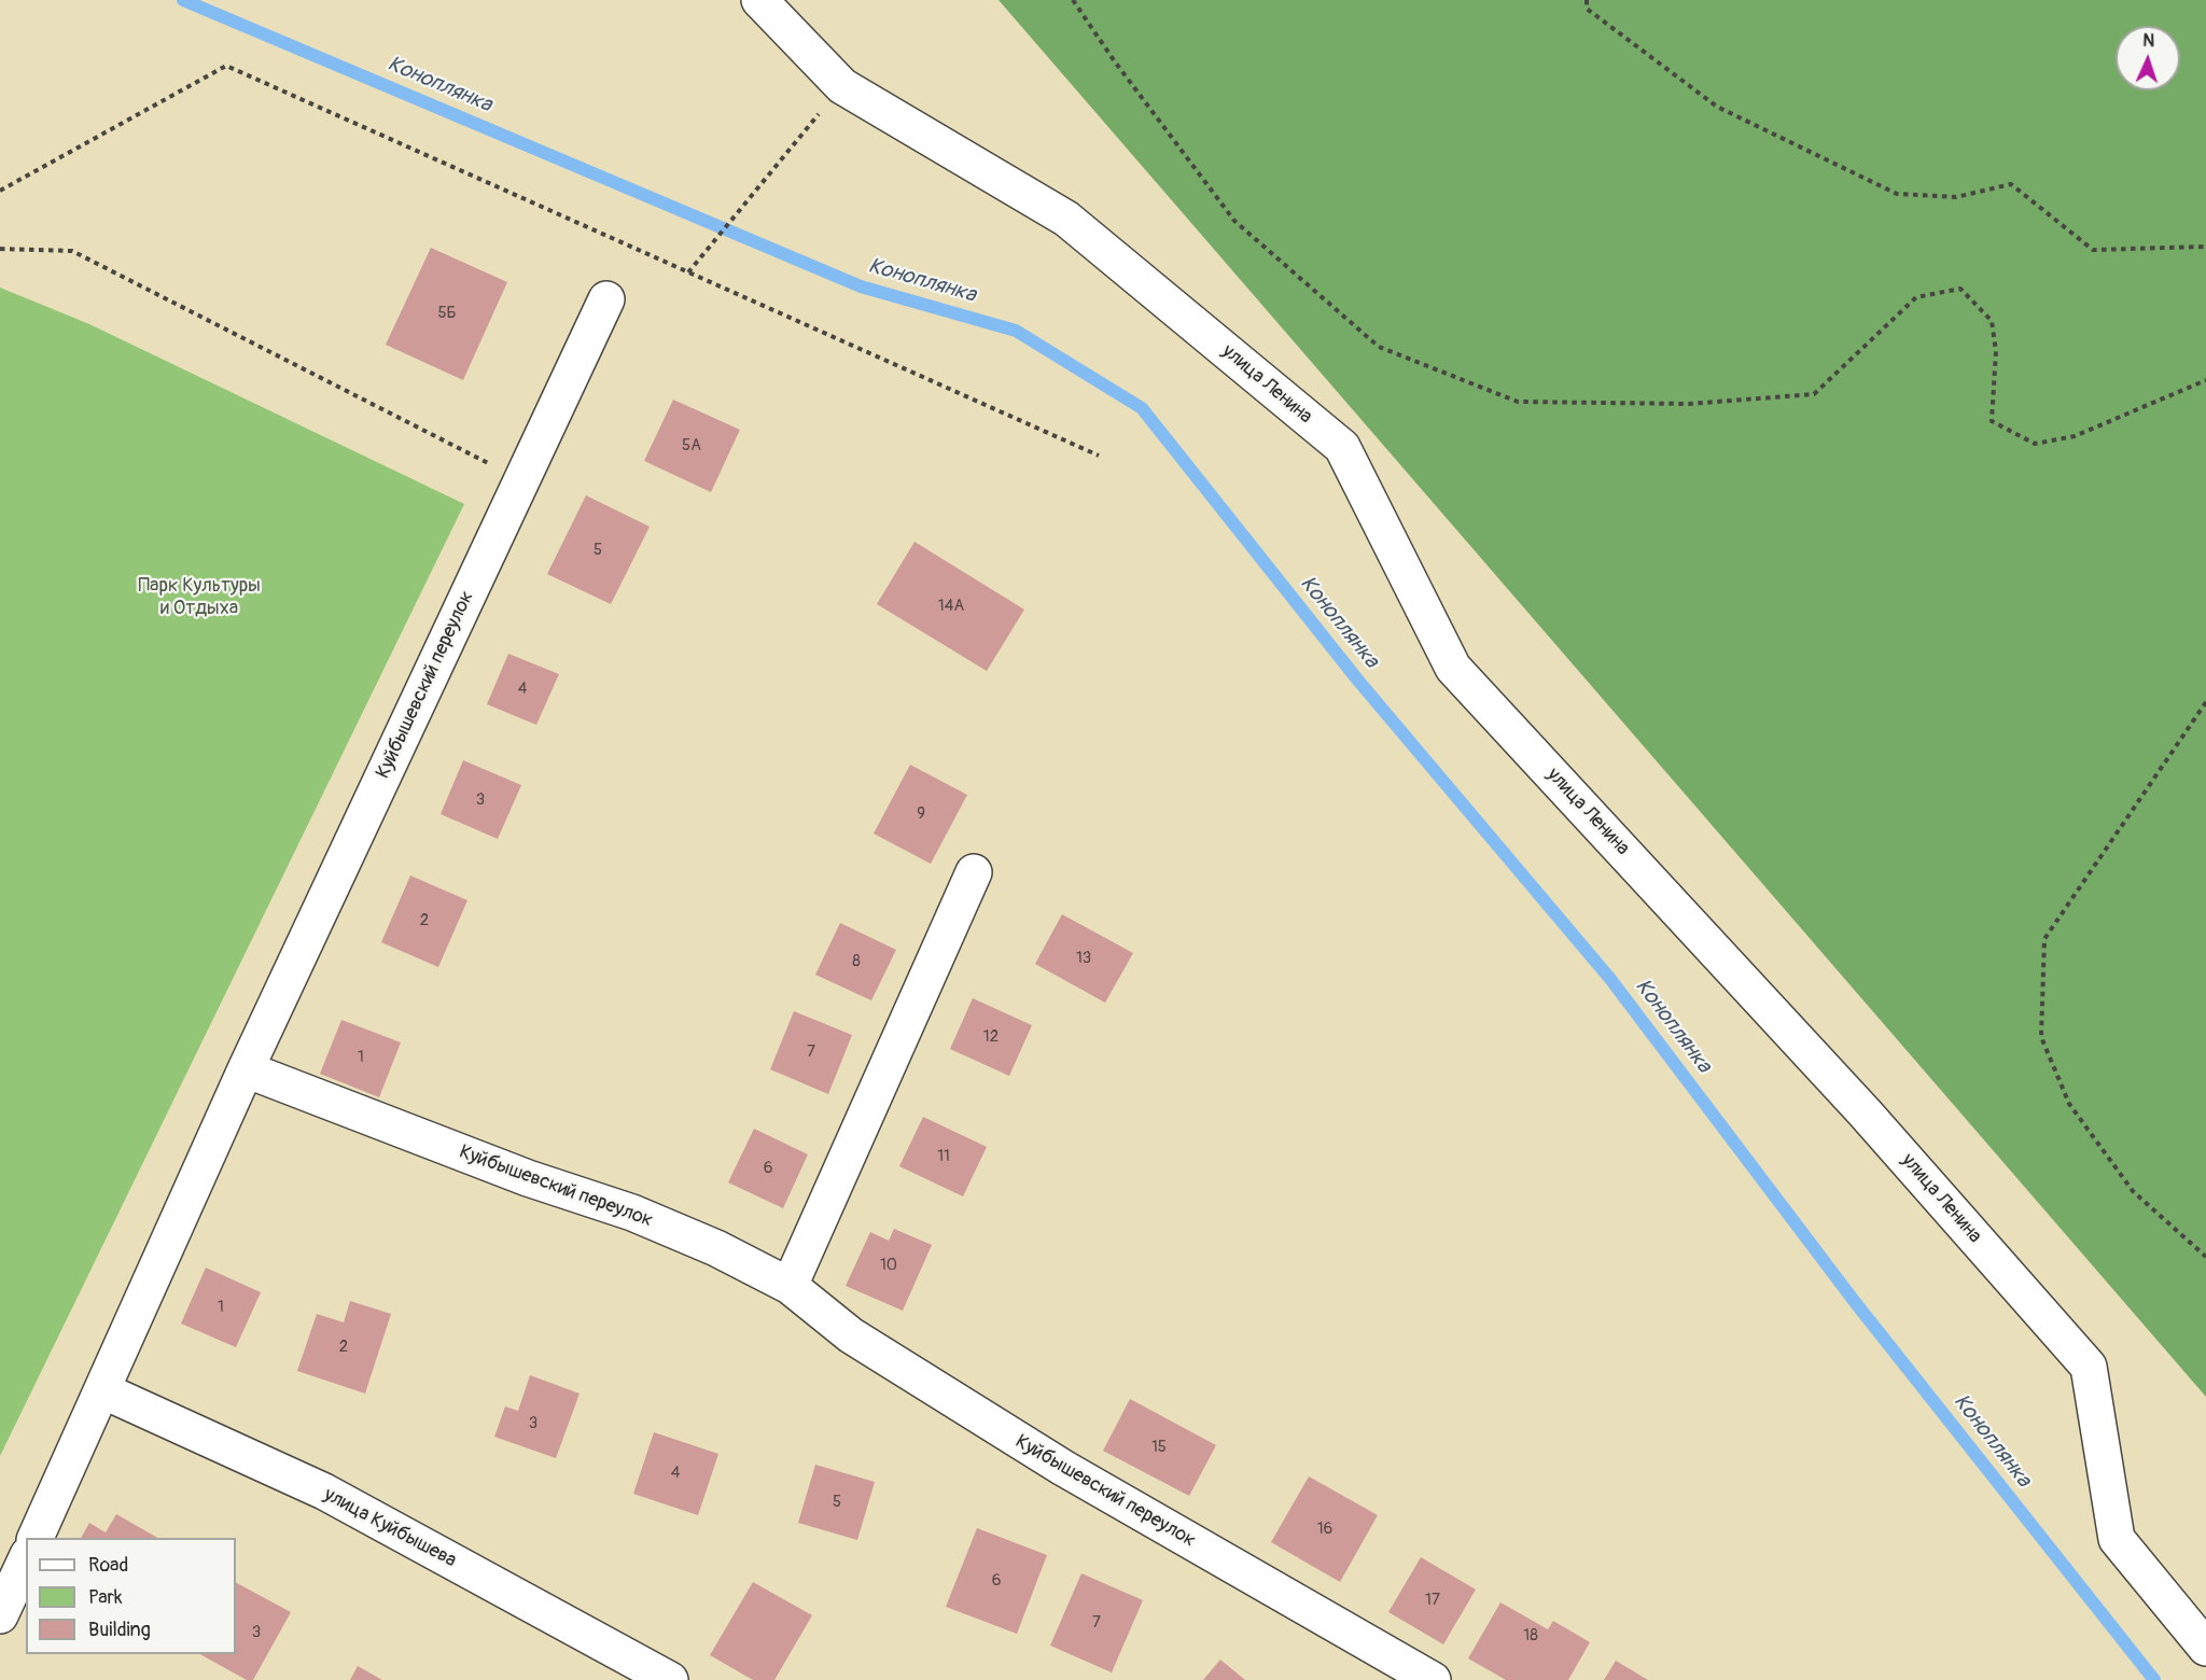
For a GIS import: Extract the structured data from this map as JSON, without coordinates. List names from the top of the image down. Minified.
{"streets":{"street":["улица Ленина","Куйбышевский переулок","улица Куйбышева"]},"crossings":[["Куйбышевский переулок","улица Куйбышева"]],"water":["Коноплянка"],"parks":["Парк Культуры и Отдыха"],"house_numbers":["5Б","5А","5","14А","4","3","9","2","13","8","12","7","1","11","6","10","1","2","3","15","4","5","16","6","17","7","3","18"],"legend":["Road","Park","Building"],"north":"top"}
